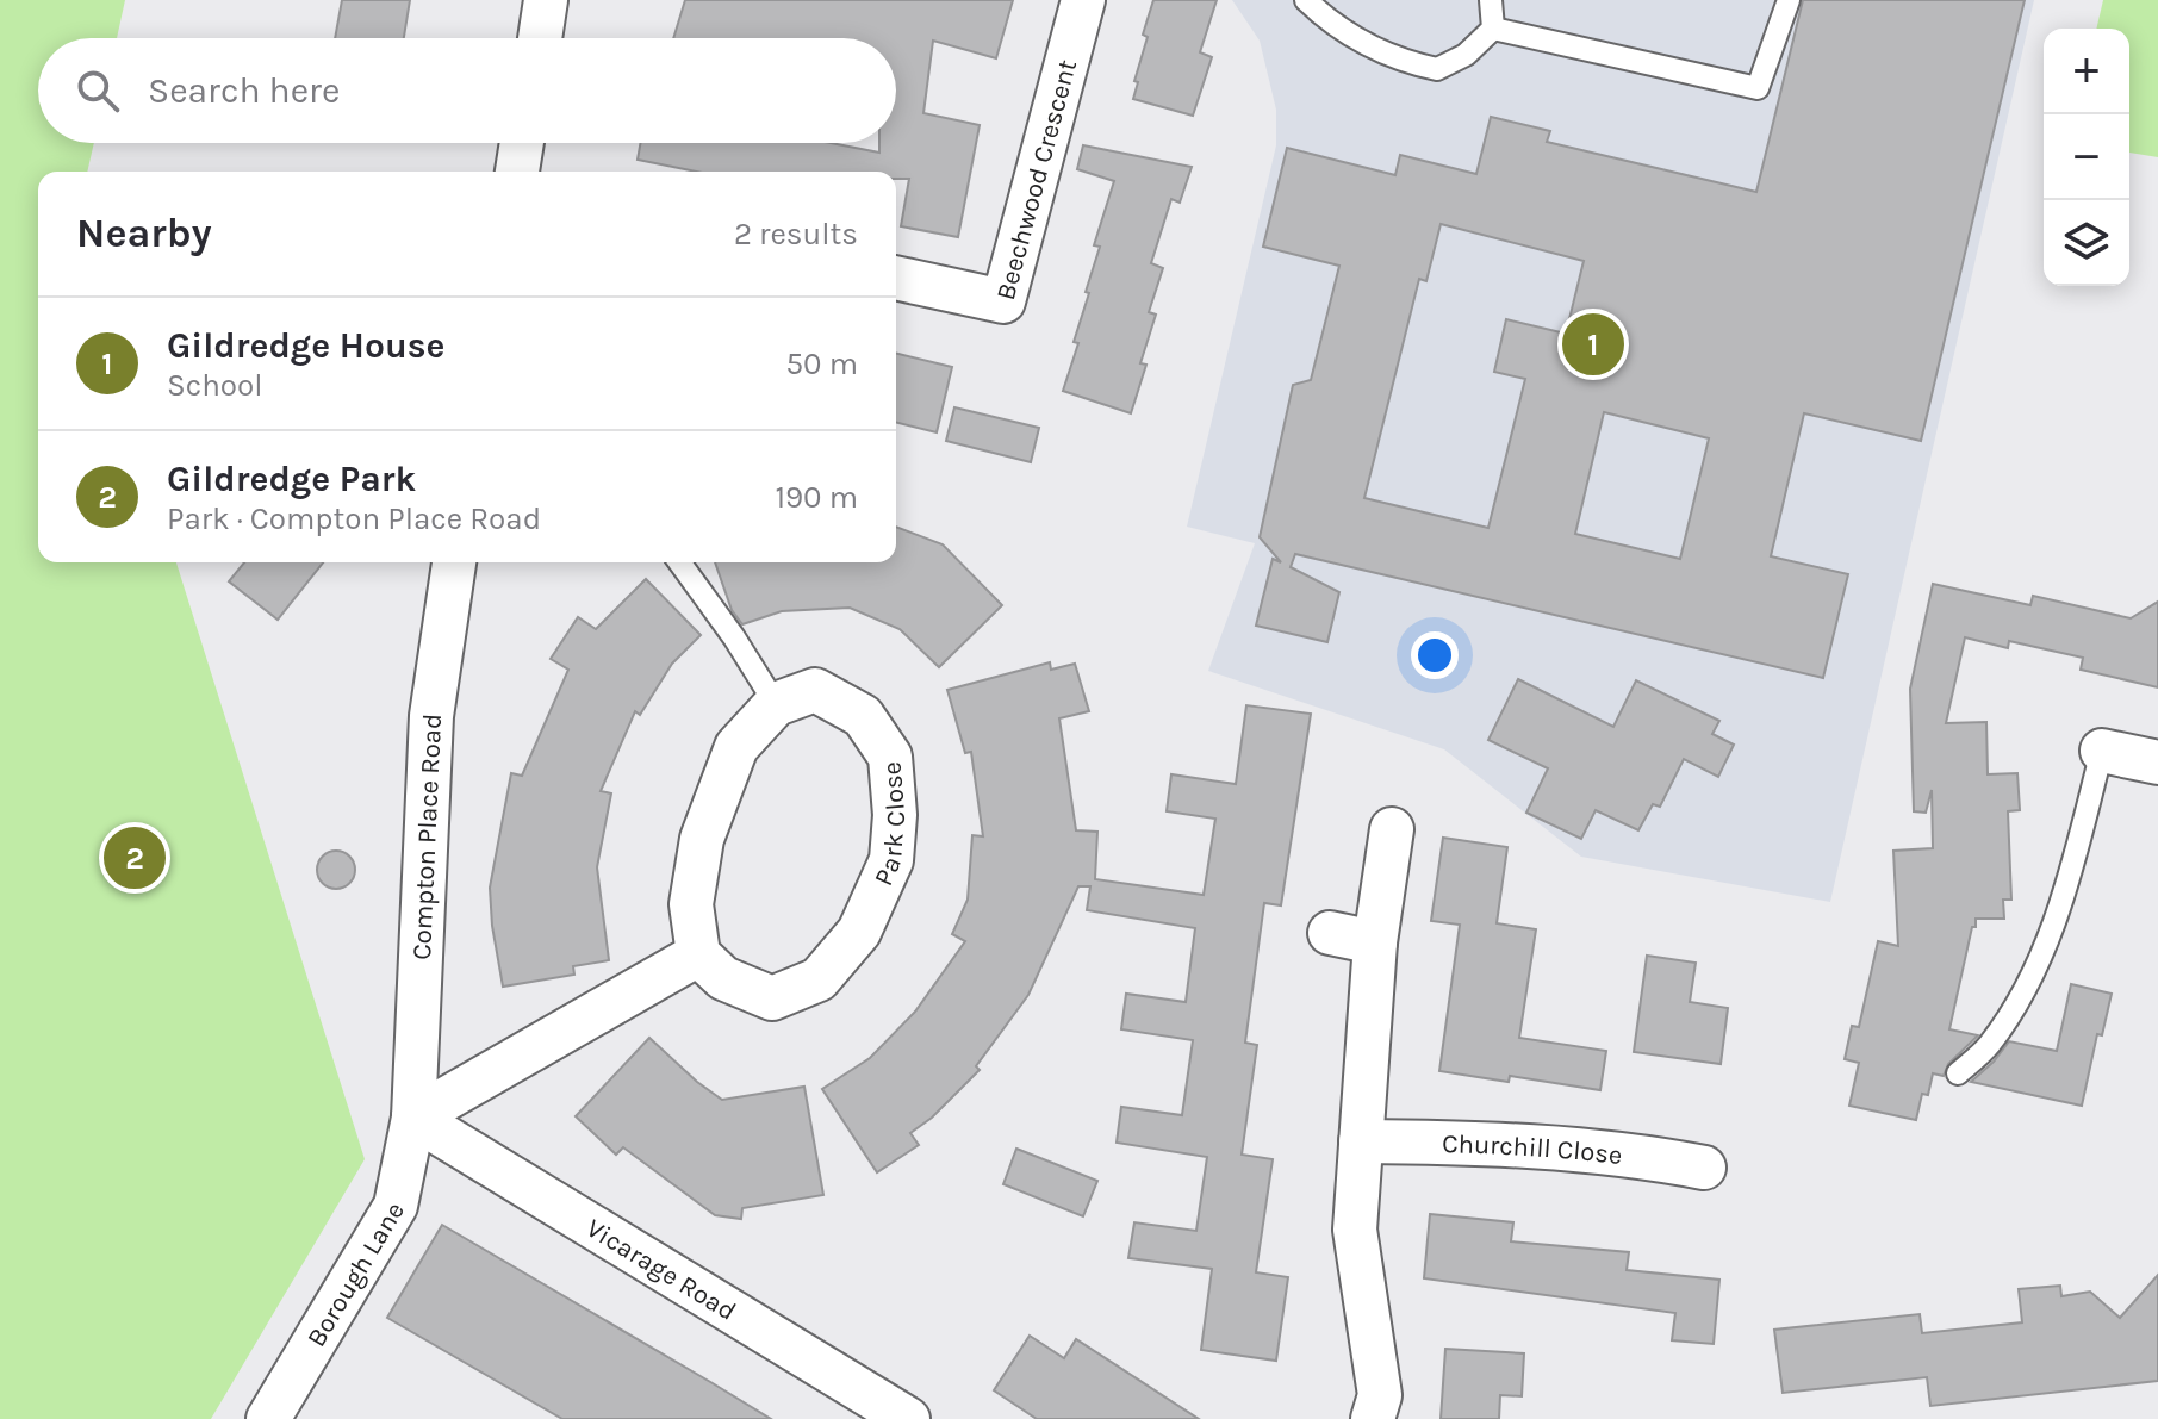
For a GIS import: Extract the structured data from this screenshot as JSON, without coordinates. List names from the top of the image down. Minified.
{"streets":{"street":["Beechwood Crescent","Park Close","Compton Place Road","Churchill Close","Vicarage Road","Borough Lane"]},"crossings":[["Compton Place Road","Vicarage Road"],["Compton Place Road","Borough Lane"],["Vicarage Road","Borough Lane"]],"page":{"map_buttons":["+","−"],"search":"Search here","heading":["Nearby","2 results"],"list":[{"mark":"1","name":"Gildredge House","note":"School","value":"50 m"},{"mark":"2","name":"Gildredge Park","note":"Park · Compton Place Road","value":"190 m"}],"pins":["1","2"]}}
